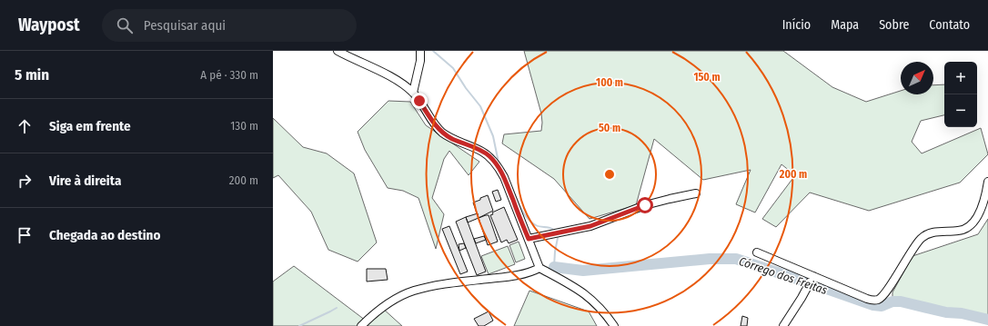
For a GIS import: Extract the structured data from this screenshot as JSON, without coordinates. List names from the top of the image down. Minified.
{"water":["Córrego dos Freitas"],"north":"top right","page":{"header":"Waypost","search":"Pesquisar aqui","nav":["Início","Mapa","Sobre","Contato"],"heading":["5 min","A pé · 330 m"],"map_buttons":["+","−"],"list":[["Siga em frente","130 m"],["Vire à direita","200 m"],"Chegada ao destino"]},"rings":["150 m","100 m","50 m","200 m"]}
